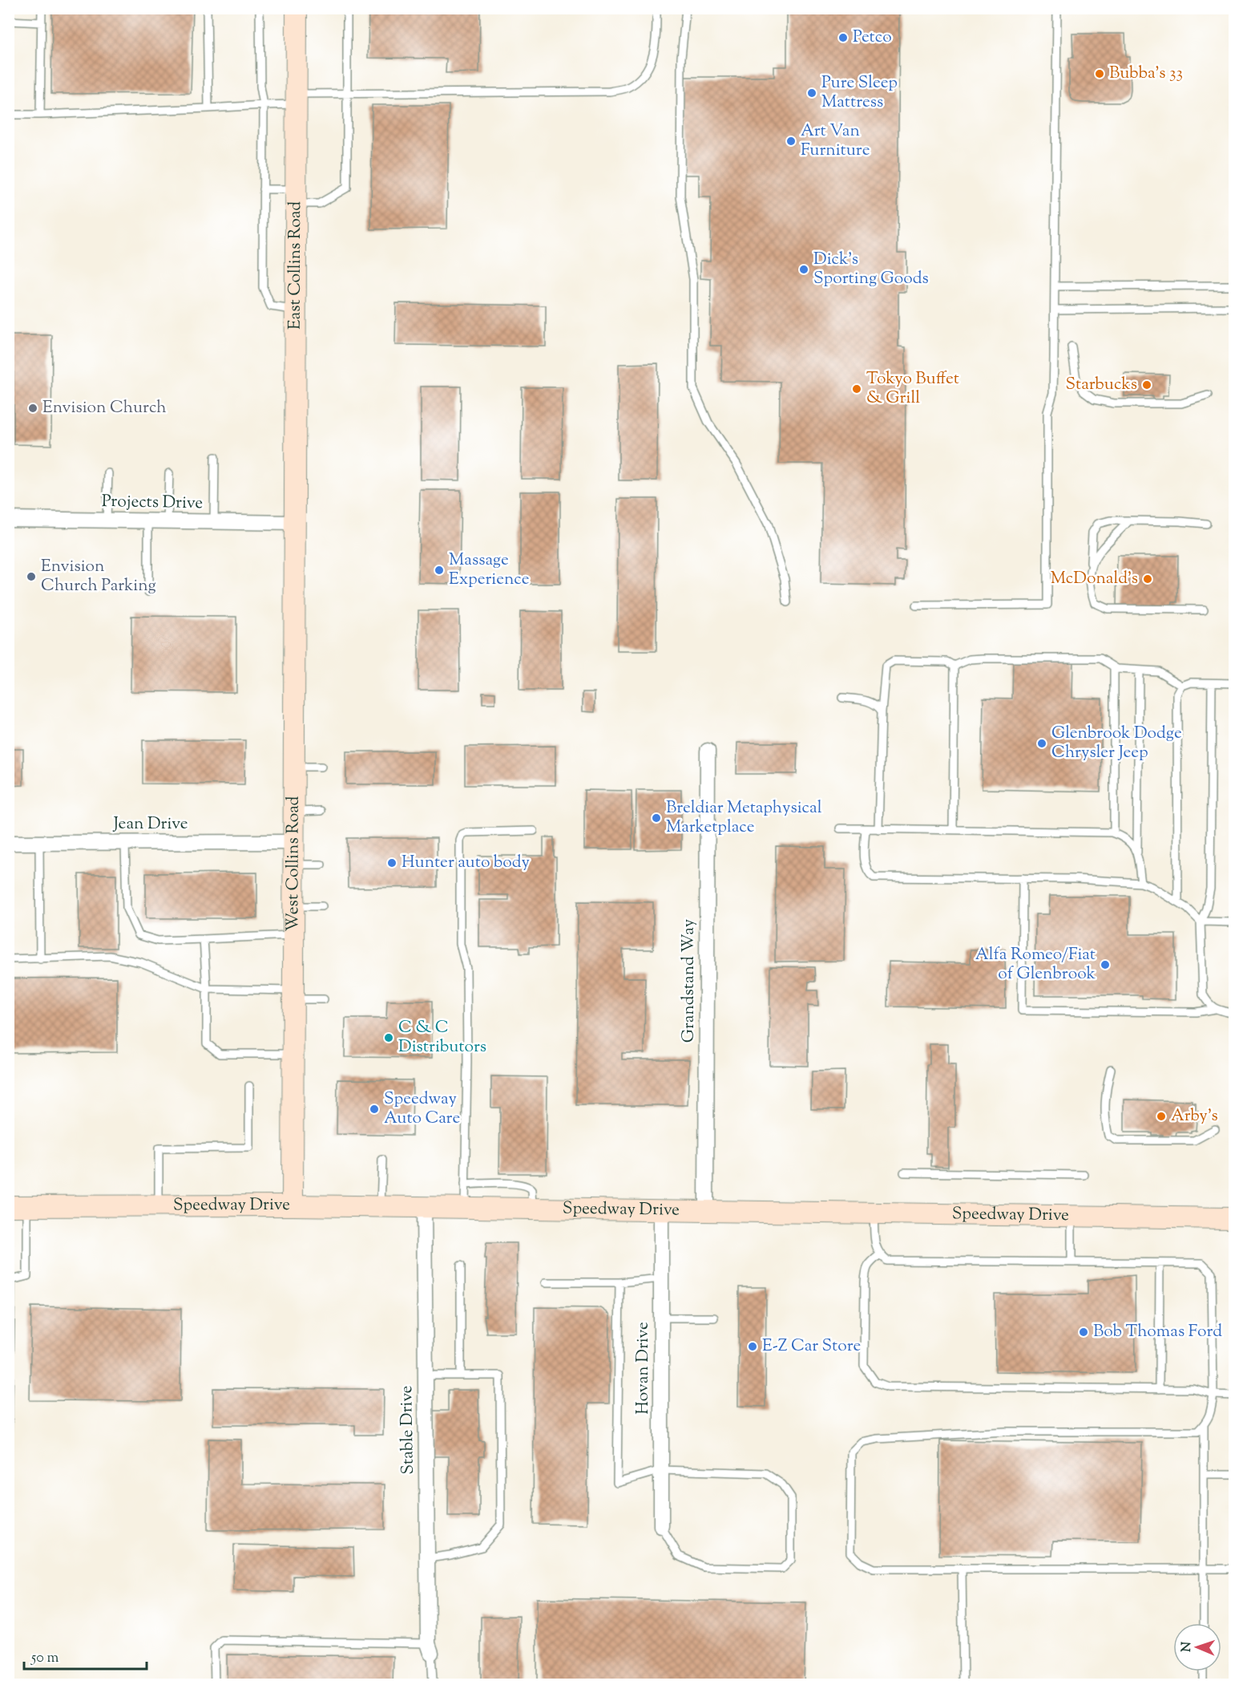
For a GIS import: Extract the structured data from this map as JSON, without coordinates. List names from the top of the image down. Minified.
{"streets":{"main road":["East Collins Road","West Collins Road","Speedway Drive"],"street":["Projects Drive","Jean Drive","Grandstand Way","Hovan Drive","Stable Drive"]},"crossings":[["East Collins Road","Projects Drive"],["East Collins Road","West Collins Road"],["Projects Drive","West Collins Road"],["Jean Drive","West Collins Road"],["West Collins Road","Speedway Drive"],["Grandstand Way","Speedway Drive"],["Speedway Drive","Hovan Drive"],["Speedway Drive","Stable Drive"]],"places":["Petco","Bubba's 33","Pure Sleep Mattress","Art Van Furniture","Dick's Sporting Goods","Starbucks","Tokyo Buffet & Grill","Envision Church","Massage Experience","Envision Church Parking","McDonald's","Glenbrook Dodge Chrysler Jeep","Breldiar Metaphysical Marketplace","Hunter auto body","Alfa Romeo/Fiat of Glenbrook","C & C Distributors","Speedway Auto Care","Arby's","Bob Thomas Ford","E-Z Car Store"],"scale_bar":"50 m","north":"left"}
